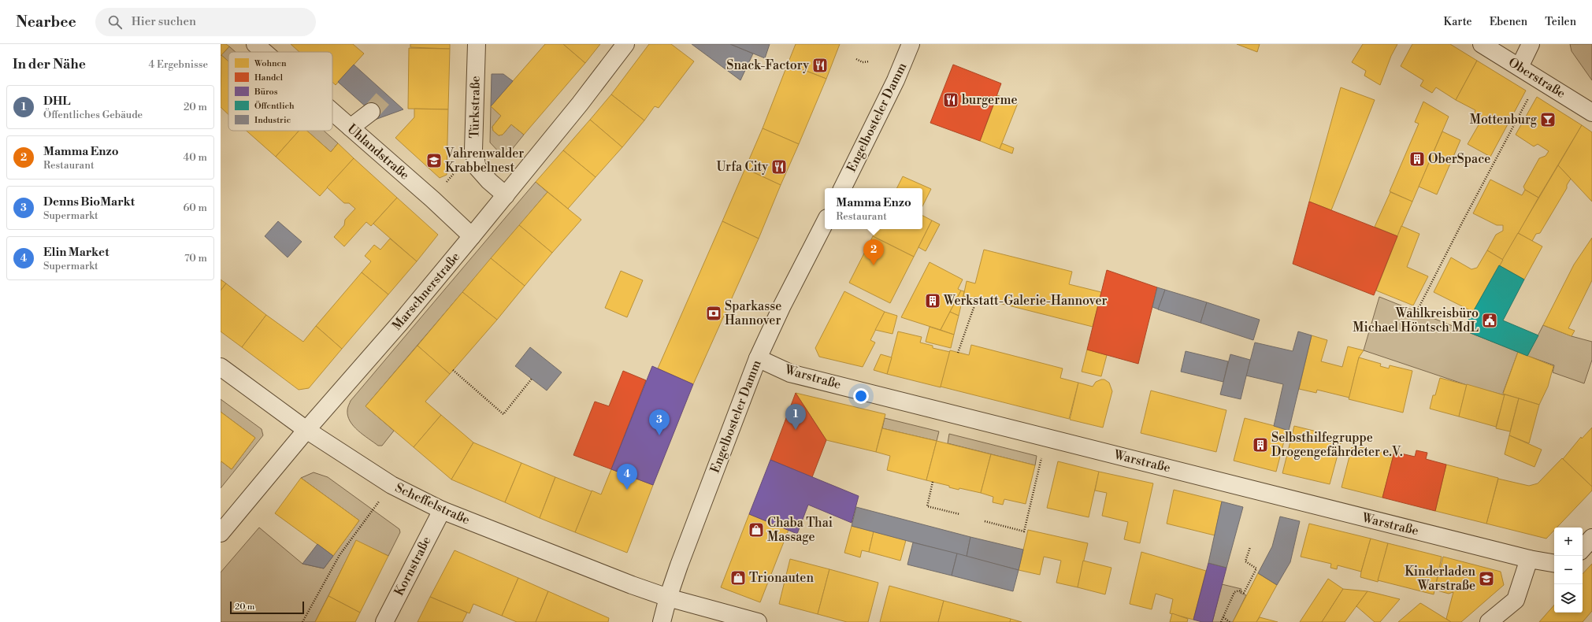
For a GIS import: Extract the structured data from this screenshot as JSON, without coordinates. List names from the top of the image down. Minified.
{"streets":{"street":["Oberstraße","Türkstraße","Engelbosteler Damm","Uhlandstraße","Marschnerstraße","Warstraße","Scheffelstraße","Kornstraße"]},"crossings":[["Türkstraße","Marschnerstraße"],["Engelbosteler Damm","Warstraße"],["Engelbosteler Damm","Scheffelstraße"],["Uhlandstraße","Marschnerstraße"],["Marschnerstraße","Scheffelstraße"],["Scheffelstraße","Kornstraße"]],"places":{"restaurant":["Snack-Factory","burgerme","Urfa City"],"bar":["Mottenburg"],"building":["OberSpace","Werkstatt-Galerie-Hannover","Selbsthilfegruppe Drogengefährdeter e.V."],"school or university":["Vahrenwalder Krabbelnest","Kinderladen Warstraße"],"bank":["Sparkasse Hannover"],"public building":["Wahlkreisbüro Michael Höntsch MdL"],"shop":["Chaba Thai Massage","Trionauten"]},"legend":["Wohnen","Handel","Büros","Öffentlich","Industrie"],"scale_bar":"20 m","page":{"header":"Nearbee","search":"Hier suchen","nav":["Karte","Ebenen","Teilen"],"heading":["In der Nähe","4 Ergebnisse"],"list":[{"mark":"1","name":"DHL","note":"Öffentliches Gebäude","value":"20 m"},{"mark":"2","name":"Mamma Enzo","note":"Restaurant","value":"40 m"},{"mark":"3","name":"Denns BioMarkt","note":"Supermarkt","value":"60 m"},{"mark":"4","name":"Elin Market","note":"Supermarkt","value":"70 m"}],"popup":["Mamma Enzo","Restaurant"],"pins":["2","1","3","4"],"map_buttons":["+","−"],"scale":"20 m"}}
